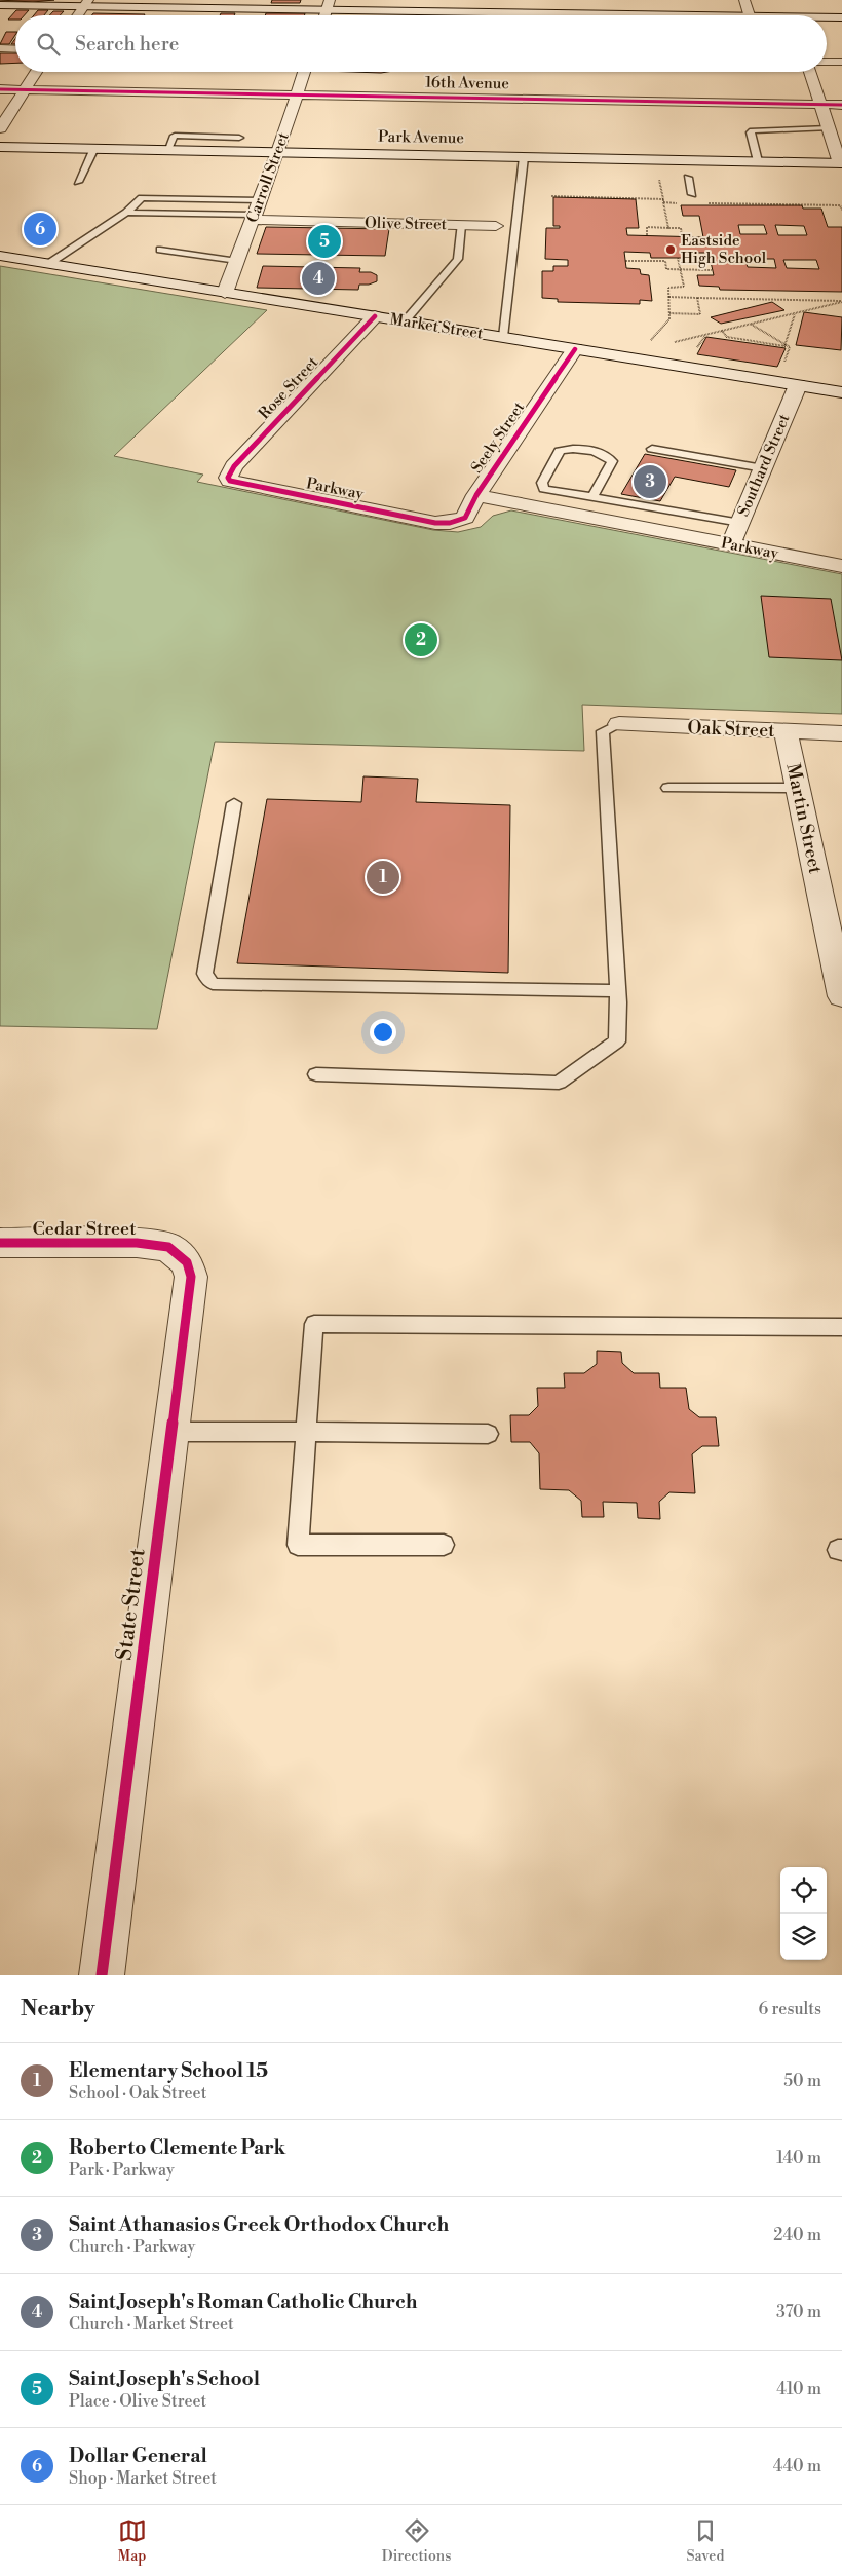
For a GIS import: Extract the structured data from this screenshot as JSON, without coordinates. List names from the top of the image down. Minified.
{"streets":{"street":["16th Avenue","Park Avenue","Carroll Street","Olive Street","Market Street","Rose Street","Seely Street","Southard Street","Parkway","Oak Street","Martin Street","Cedar Street","State Street"]},"crossings":[["16th Avenue","Carroll Street"],["Park Avenue","Carroll Street"],["Carroll Street","Olive Street"],["Carroll Street","Market Street"],["Market Street","Rose Street"],["Market Street","Seely Street"],["Market Street","Southard Street"],["Rose Street","Parkway"],["Seely Street","Parkway"],["Southard Street","Parkway"],["Oak Street","Martin Street"],["Cedar Street","State Street"]],"places":["Eastside High School"],"page":{"search":"Search here","pins":["6","5","4","3","2","1"],"heading":["Nearby","6 results"],"list":[{"mark":"1","name":"Elementary School 15","note":"School · Oak Street","value":"50 m"},{"mark":"2","name":"Roberto Clemente Park","note":"Park · Parkway","value":"140 m"},{"mark":"3","name":"Saint Athanasios Greek Orthodox Church","note":"Church · Parkway","value":"240 m"},{"mark":"4","name":"Saint Joseph's Roman Catholic Church","note":"Church · Market Street","value":"370 m"},{"mark":"5","name":"Saint Joseph's School","note":"Place · Olive Street","value":"410 m"},{"mark":"6","name":"Dollar General","note":"Shop · Market Street","value":"440 m"}],"nav":["Map","Directions","Saved"]}}
